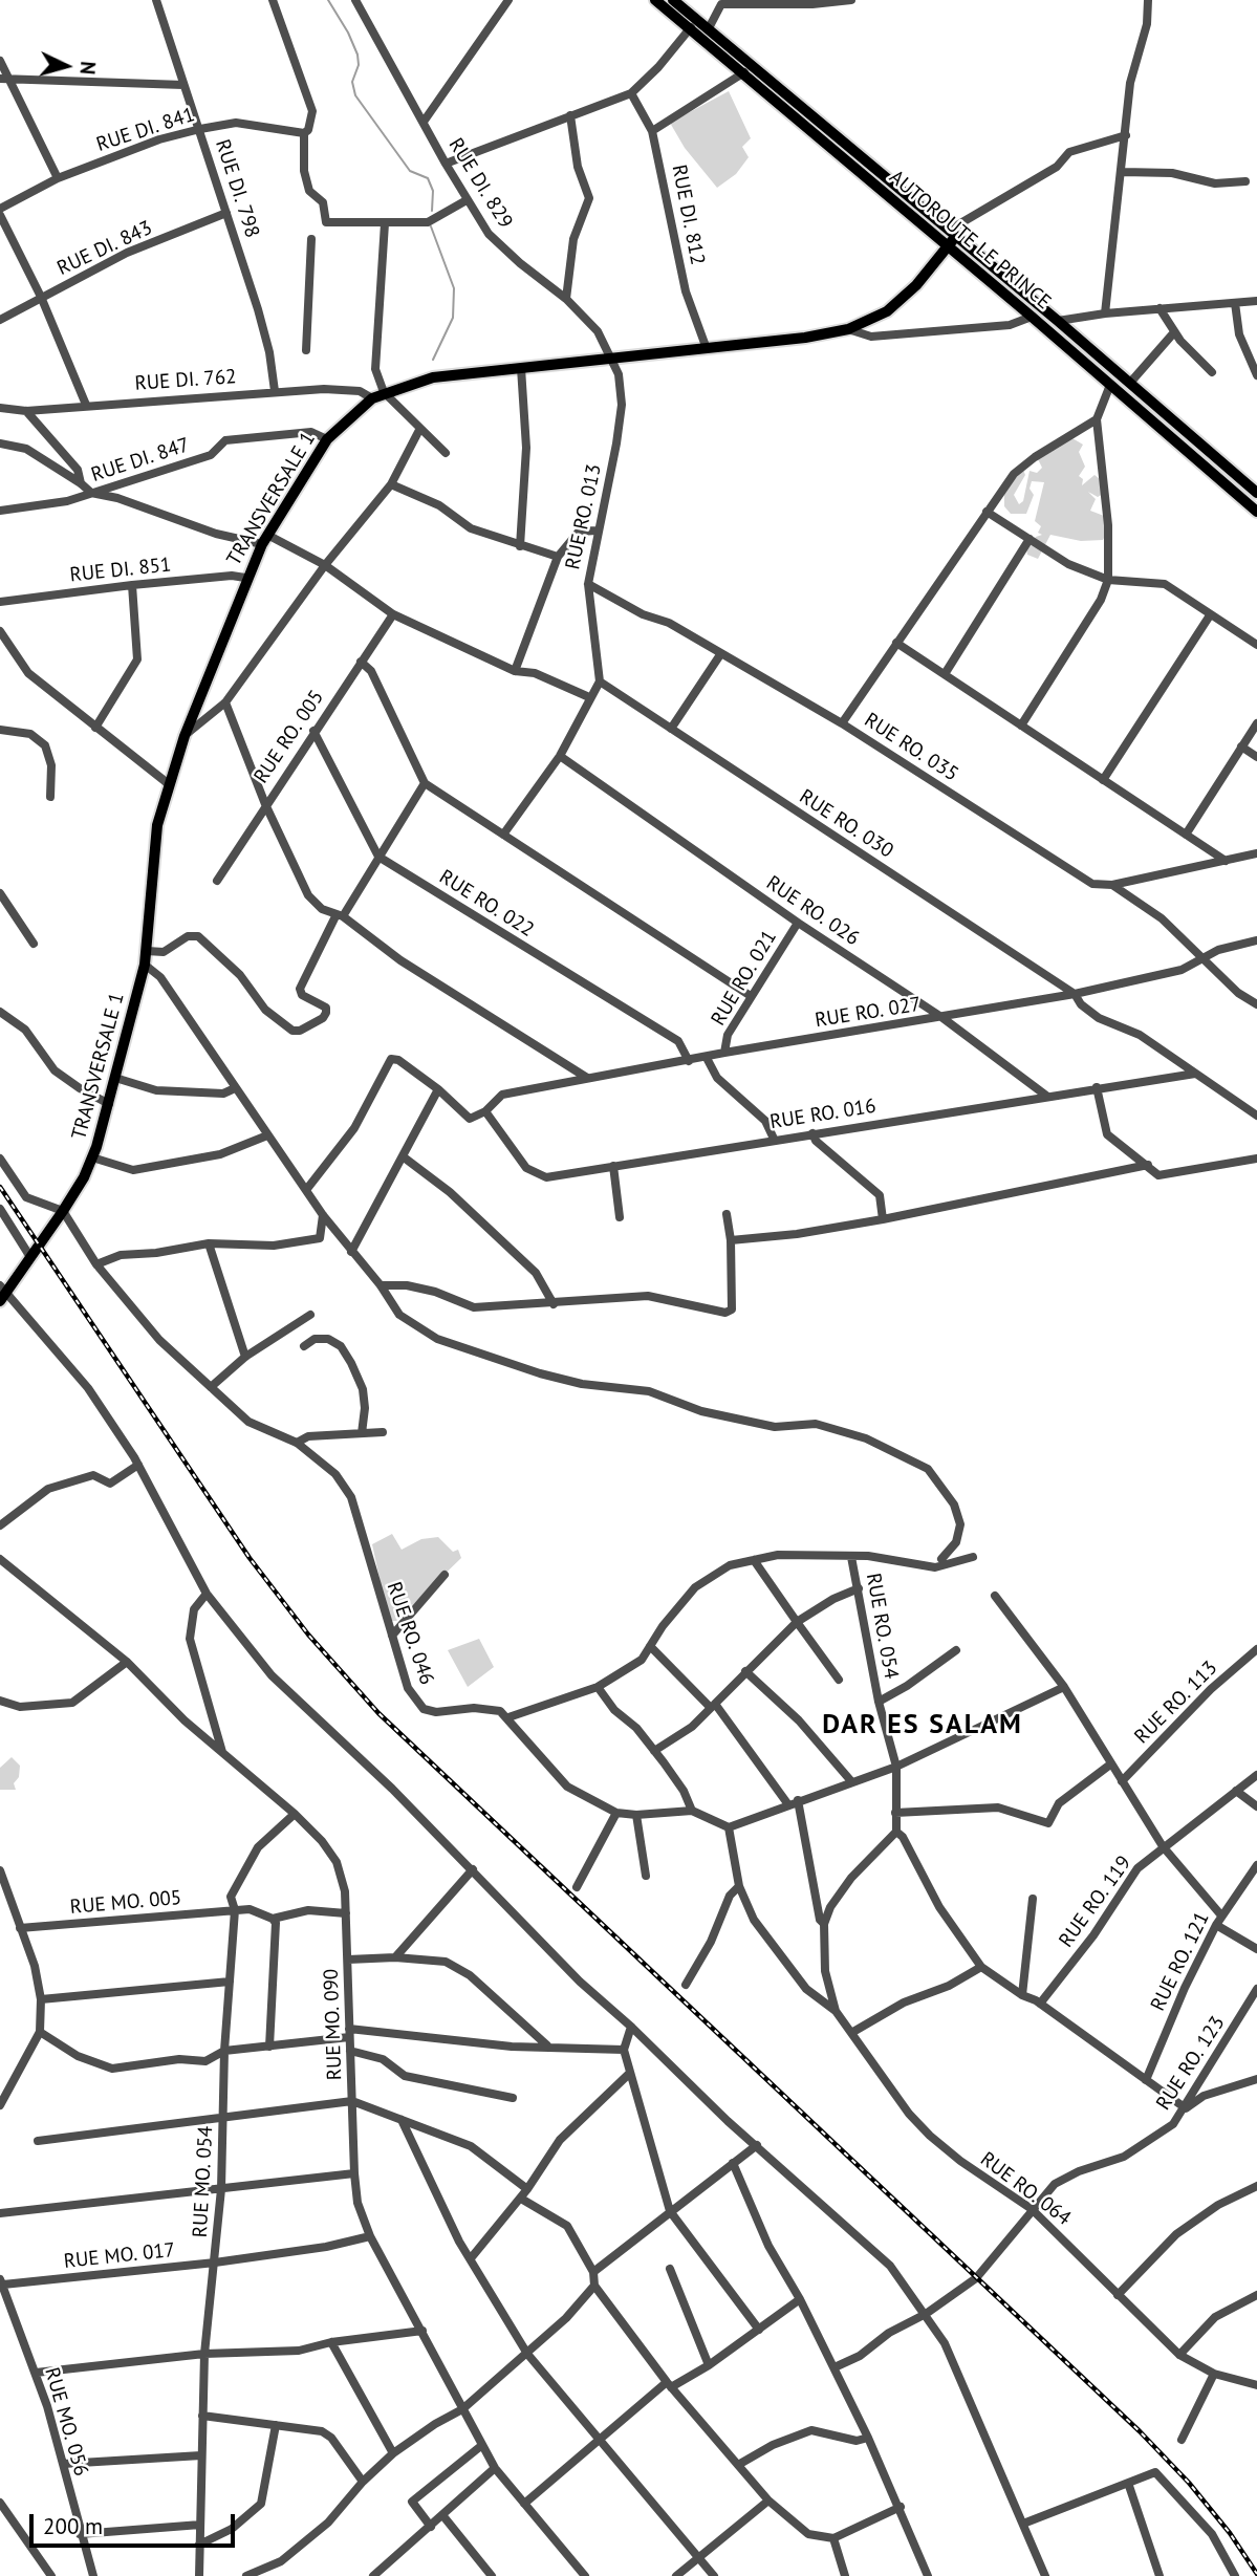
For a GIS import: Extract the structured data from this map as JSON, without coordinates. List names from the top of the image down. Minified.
{"streets":{"main road":["AUTOROUTE LE PRINCE","TRANSVERSALE 1"],"street":["RUE DI. 841","RUE DI. 829","RUE DI. 798","RUE DI. 812","RUE DI. 843","RUE DI. 762","RUE DI. 847","RUE RO. 013","RUE DI. 851","RUE RO. 005","RUE RO. 035","RUE RO. 030","RUE RO. 022","RUE RO. 026","RUE RO. 021","RUE RO. 027","RUE RO. 016","RUE RO. 054","RUE RO. 046","RUE RO. 113","RUE RO. 119","RUE MO. 005","RUE RO. 121","RUE MO. 090","RUE RO. 123","RUE MO. 054","RUE RO. 064","RUE MO. 017","RUE MO. 056"]},"crossings":[["RUE DI. 841","RUE DI. 798"],["RUE DI. 829","TRANSVERSALE 1"],["RUE DI. 829","RUE RO. 013"],["RUE DI. 798","RUE DI. 843"],["RUE DI. 798","RUE DI. 762"],["RUE DI. 812","TRANSVERSALE 1"],["AUTOROUTE LE PRINCE","TRANSVERSALE 1"],["RUE DI. 762","TRANSVERSALE 1"],["RUE DI. 847","TRANSVERSALE 1"],["TRANSVERSALE 1","RUE RO. 013"],["TRANSVERSALE 1","RUE DI. 851"],["TRANSVERSALE 1","RUE RO. 046"],["RUE RO. 013","RUE RO. 035"],["RUE RO. 013","RUE RO. 030"],["RUE RO. 035","RUE RO. 027"],["RUE RO. 030","RUE RO. 027"],["RUE RO. 030","RUE RO. 016"],["RUE RO. 022","RUE RO. 027"],["RUE RO. 026","RUE RO. 021"],["RUE RO. 026","RUE RO. 027"],["RUE RO. 026","RUE RO. 016"],["RUE RO. 021","RUE RO. 027"],["RUE RO. 027","RUE RO. 016"],["RUE MO. 005","RUE MO. 054"],["RUE MO. 090","RUE MO. 054"],["RUE MO. 090","RUE MO. 017"],["RUE RO. 123","RUE RO. 064"],["RUE MO. 054","RUE MO. 017"],["RUE MO. 017","RUE MO. 056"]],"districts":["DAR ES SALAM"],"scale_bar":"200 m","north":"right"}
